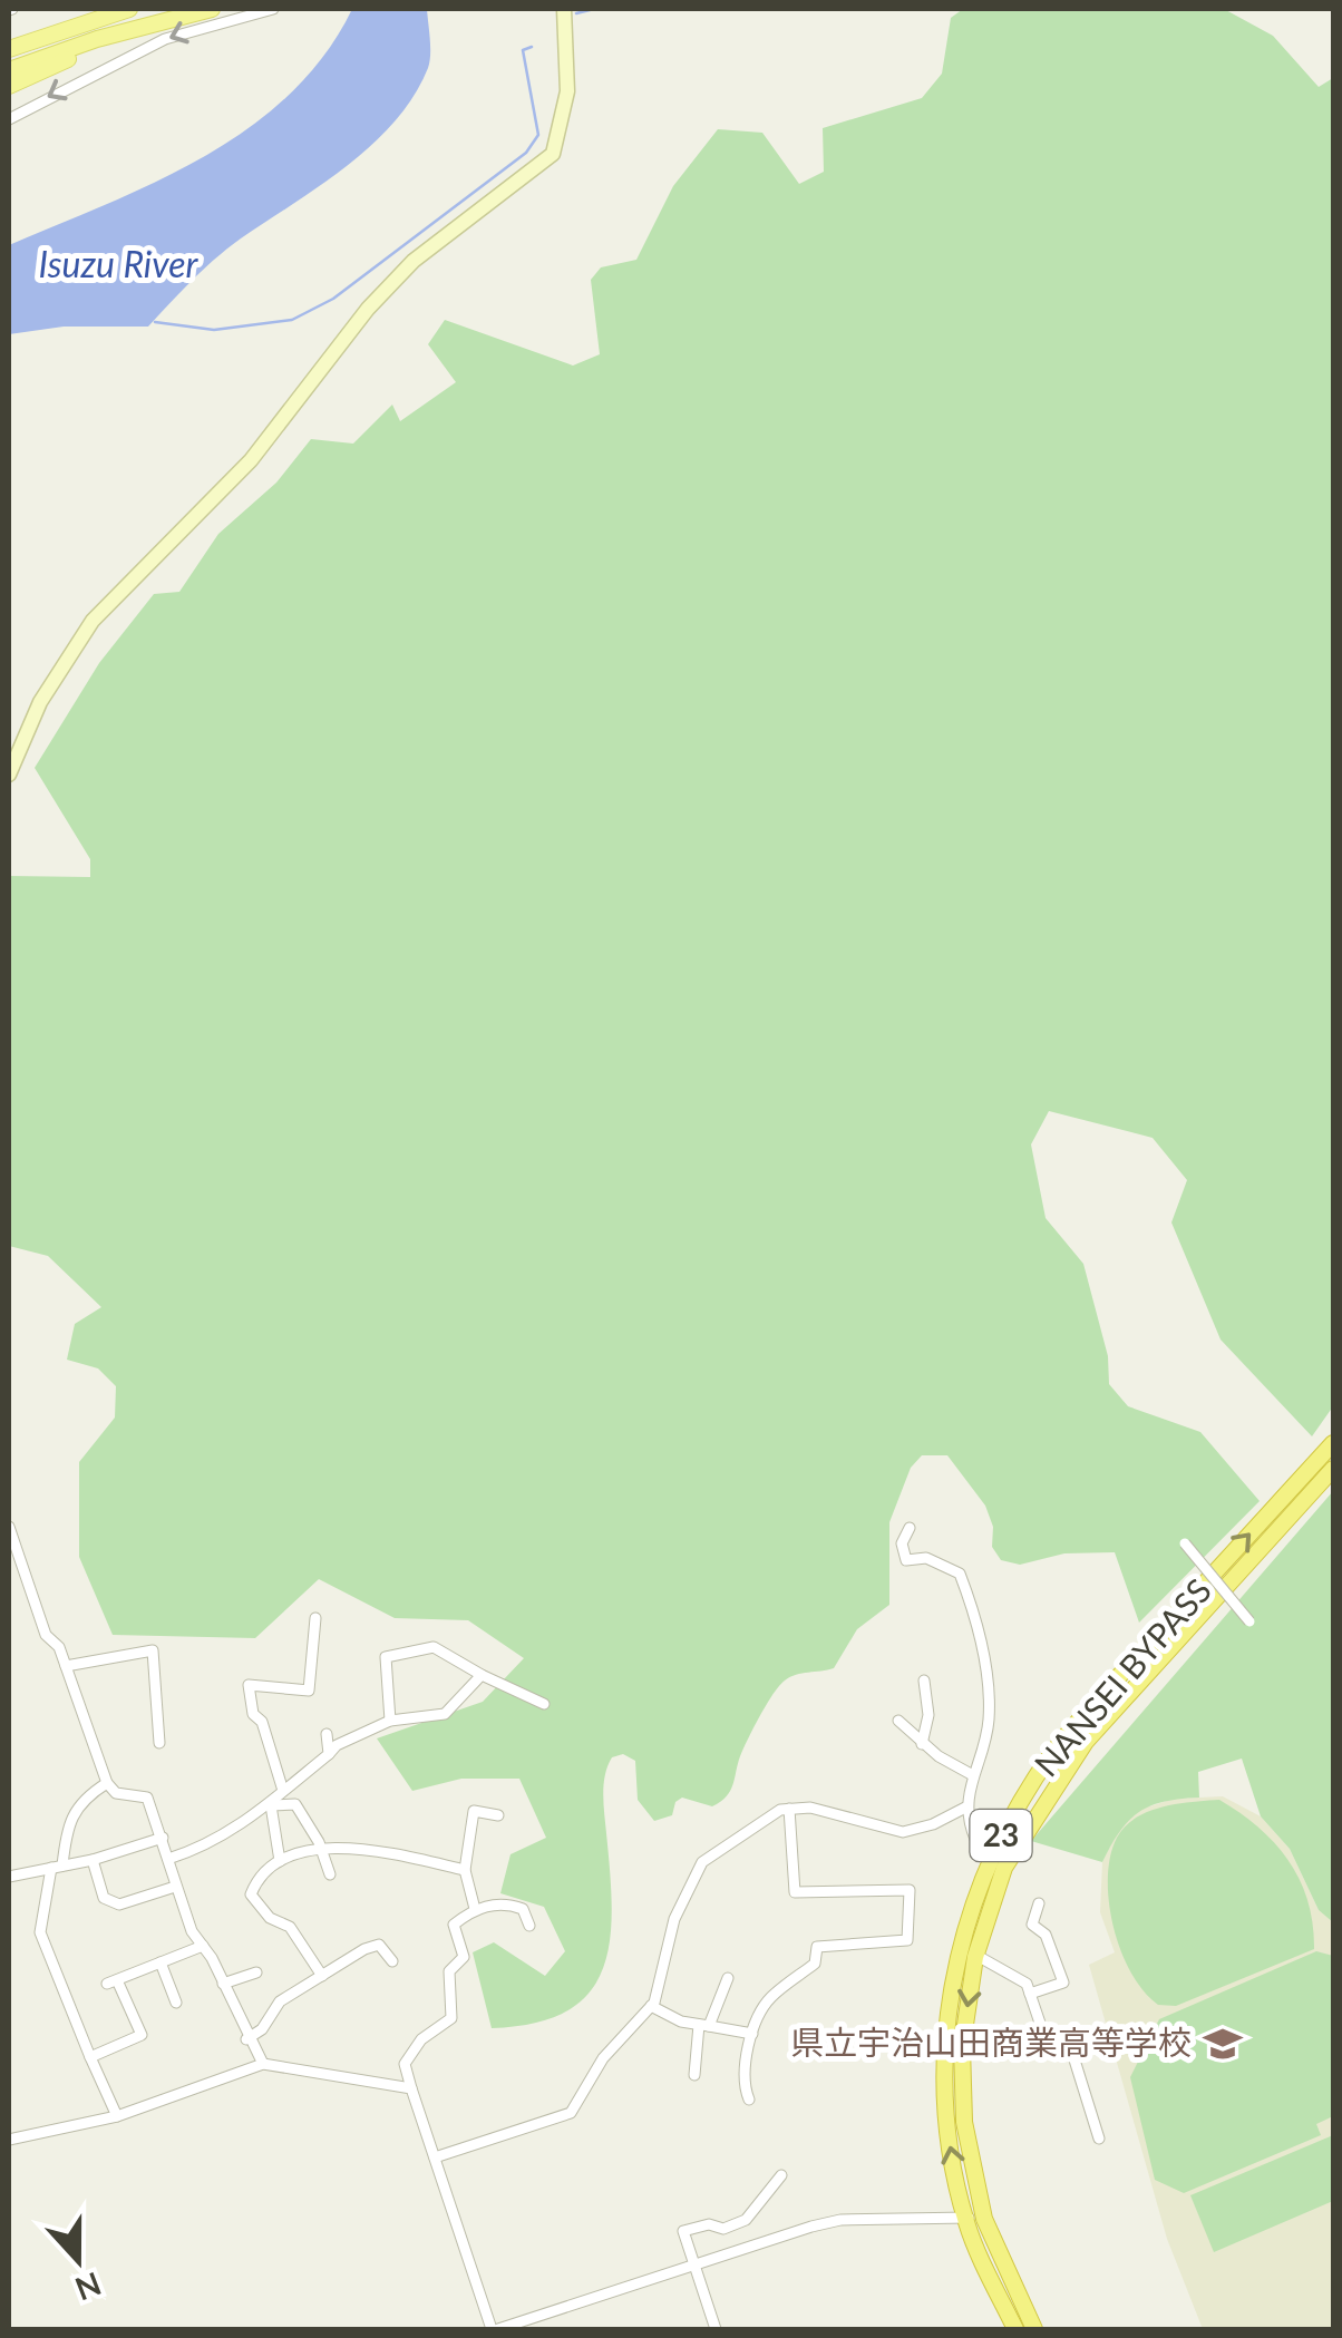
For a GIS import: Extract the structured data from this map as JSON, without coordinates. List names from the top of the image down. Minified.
{"streets":{"highway":["NANSEI BYPASS","23"]},"water":["Isuzu River"],"places":{"school or university":["県立宇治山田商業高等学校"]},"north":"bottom"}
